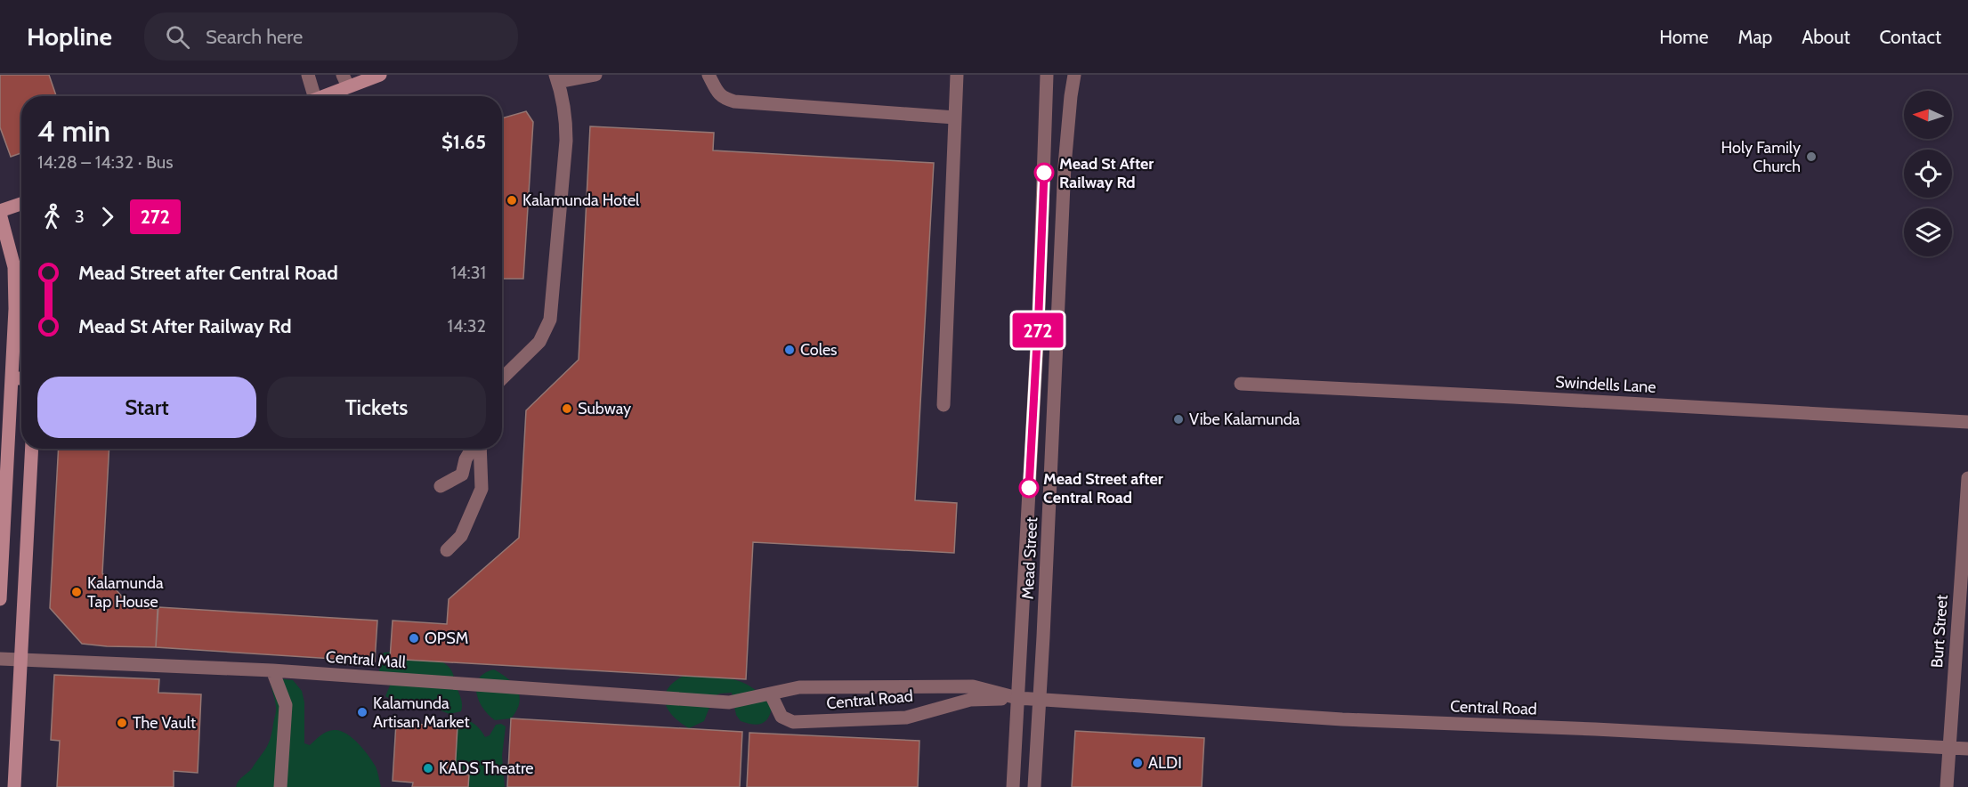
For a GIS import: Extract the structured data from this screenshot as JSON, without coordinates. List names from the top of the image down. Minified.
{"streets":{"street":["Swindells Lane","Mead Street","Burt Street","Central Mall","Central Road"]},"crossings":[["Mead Street","Central Road"],["Burt Street","Central Road"],["Central Mall","Central Road"]],"places":["Holy Family Church","Mead St After Railway Rd","Kalamunda Hotel","Coles","Subway","Vibe Kalamunda","Mead Street after Central Road","Kalamunda Tap House","OPSM","Kalamunda Artisan Market","The Vault","ALDI","KADS Theatre"],"lines":["bus line 272"],"north":"left","page":{"header":"Hopline","search":"Search here","nav":["Home","Map","About","Contact"],"on_map":"272","heading":["4 min","14:28 – 14:32 · Bus","$1.65"],"legs":["3","272"],"list":[{"name":"Mead Street after Central Road","value":"14:31"},{"name":"Mead St After Railway Rd","value":"14:32"}],"buttons":["Start","Tickets"]}}
